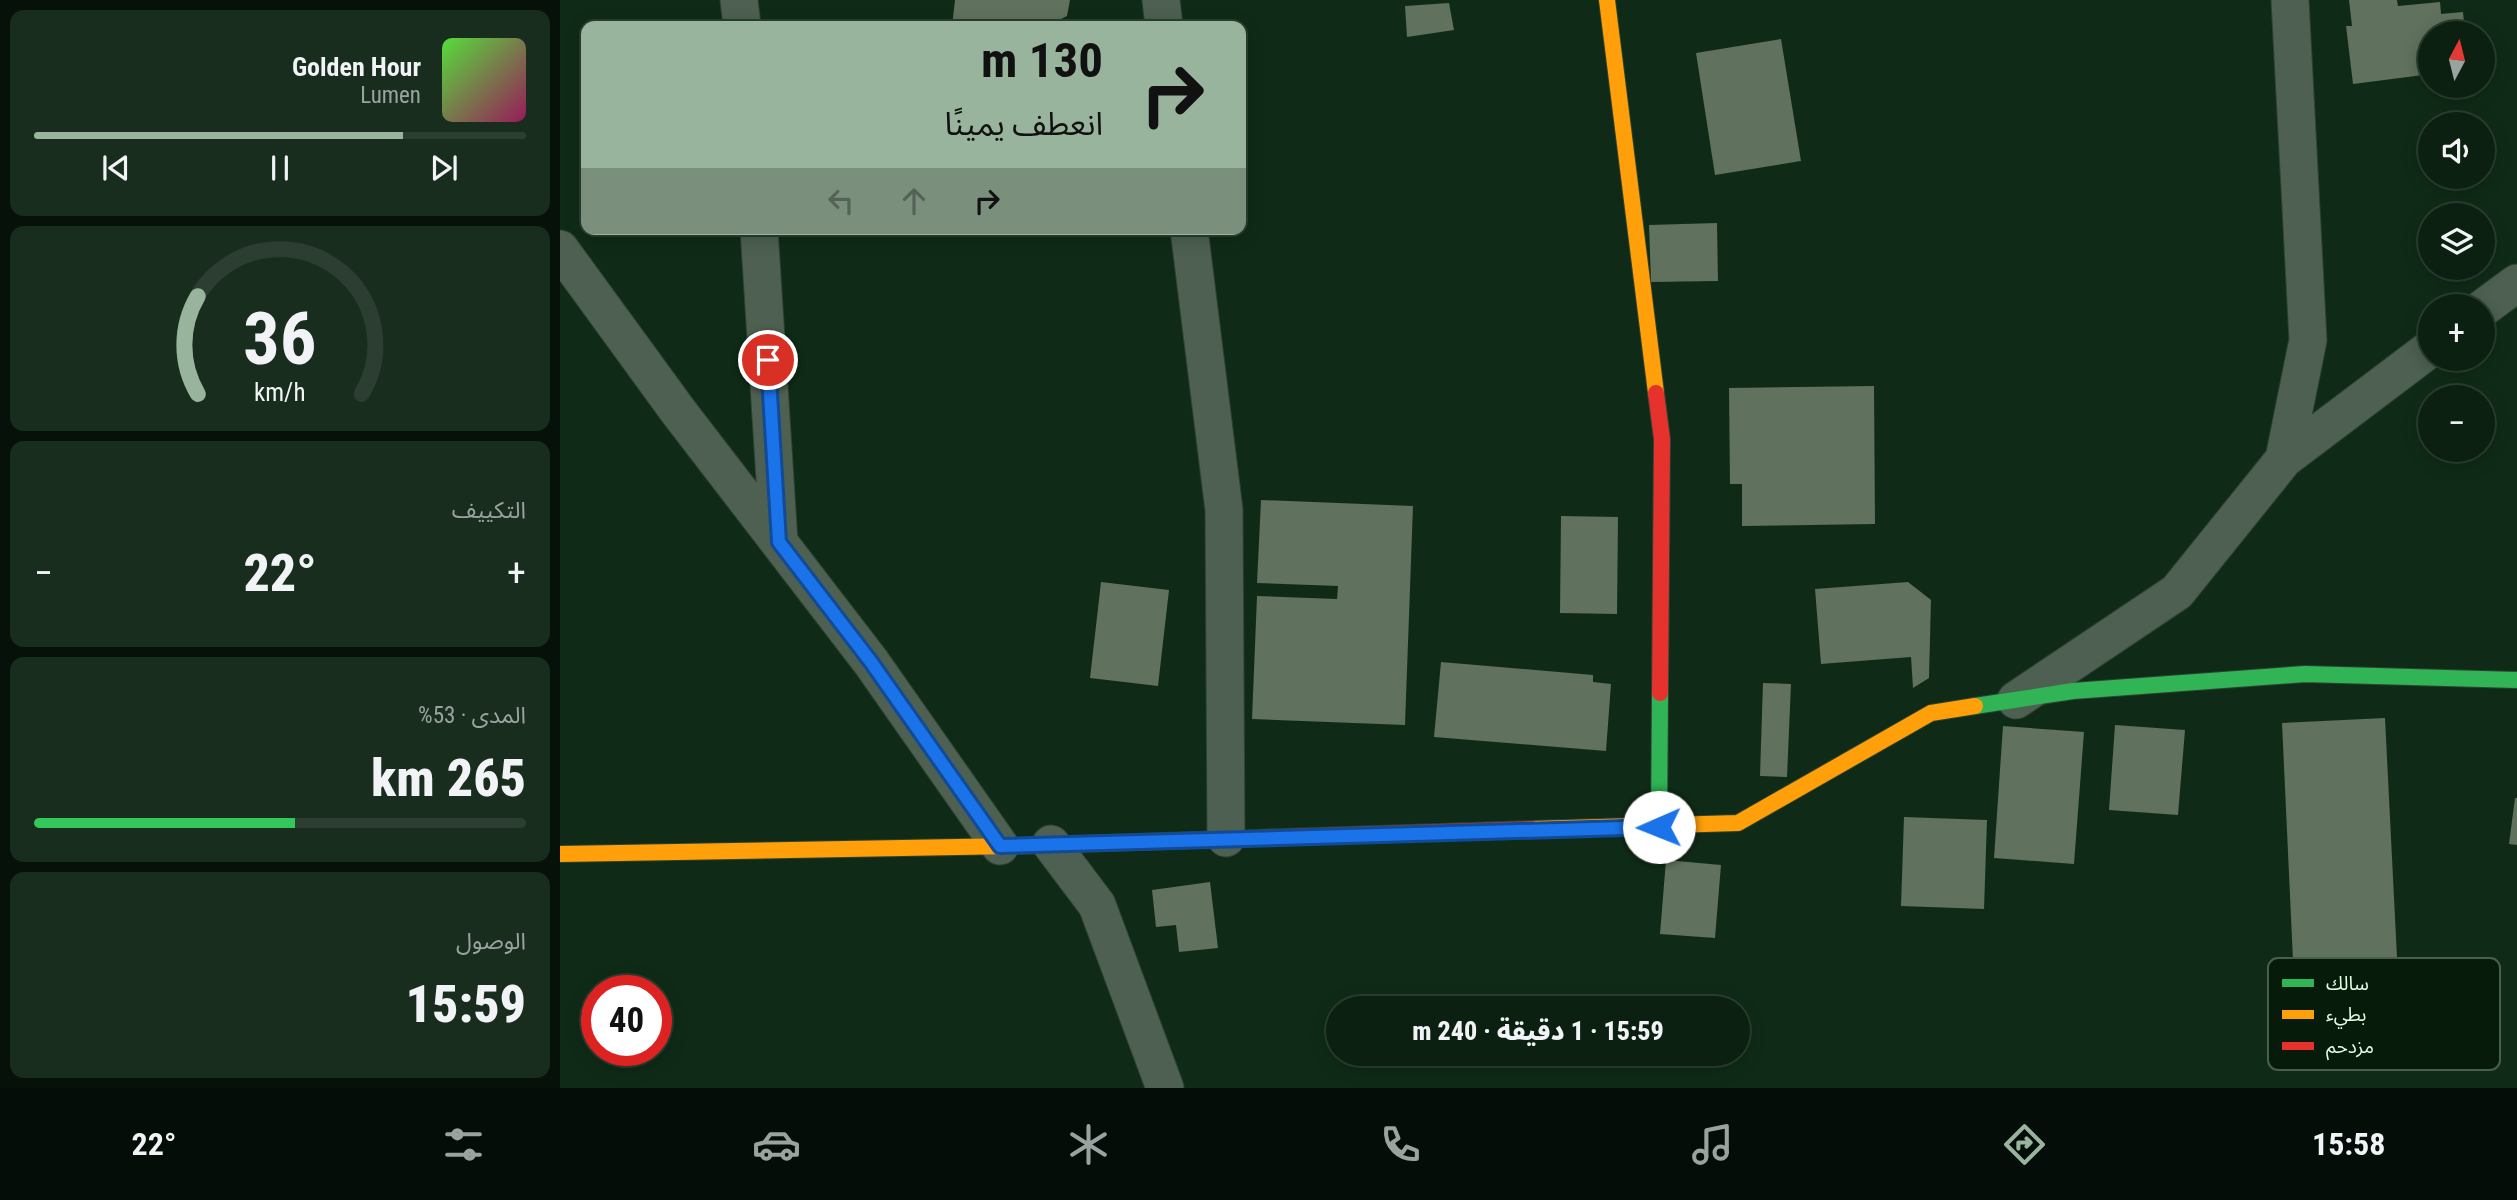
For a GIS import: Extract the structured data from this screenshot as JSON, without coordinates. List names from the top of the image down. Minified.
{"legend":["سالك","بطيء","مزدحم"],"north":"top","page":{"map_buttons":["+","−"],"turn":["130 m","انعطف يمينًا"],"song":["Golden Hour","Lumen"],"tile":["التكييف",["المدى · 53%","265 km"],["الوصول","15:59"]],"heat":["−","22°","+"],"limit":"40","trip":"15:59 · 1 دقيقة · 240 m","tabs":["15:58","22°"],"gauge":["36","km/h"]}}
